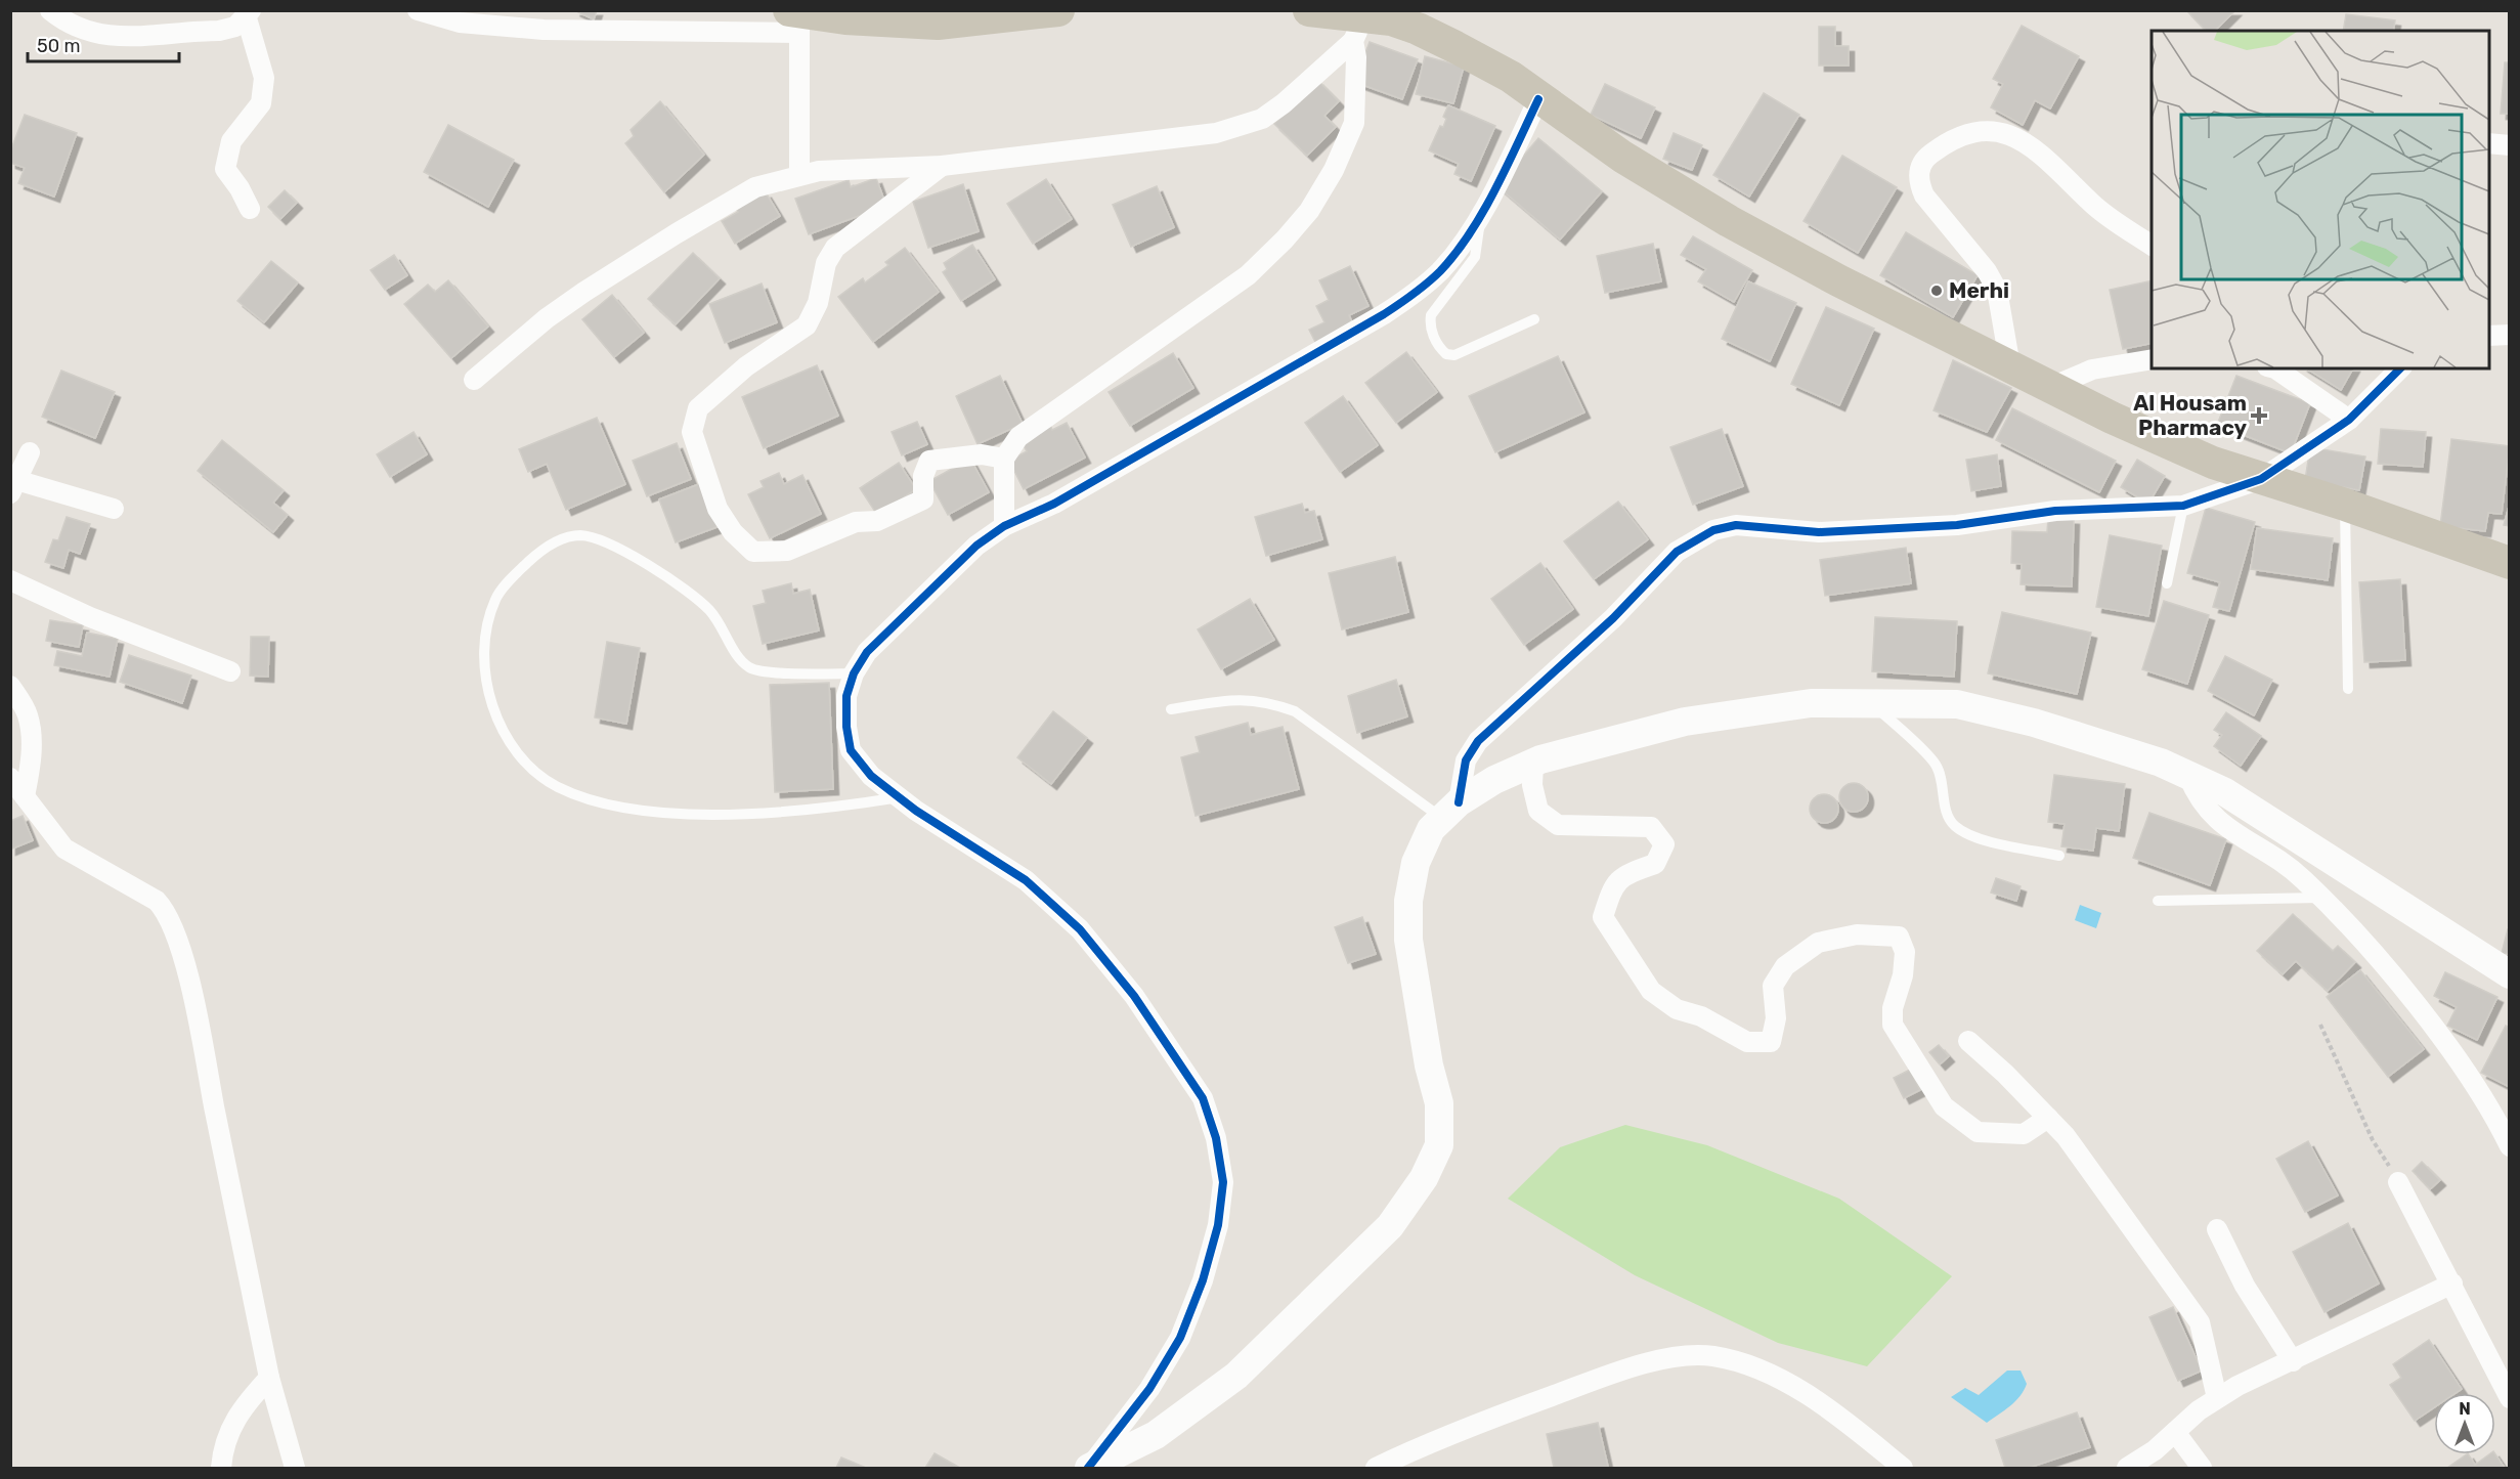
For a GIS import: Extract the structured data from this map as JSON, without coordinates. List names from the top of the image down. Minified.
{"places":{"other":["Merhi"],"health":["Al Housam Pharmacy"]},"scale_bar":"50 m","north":"top"}
